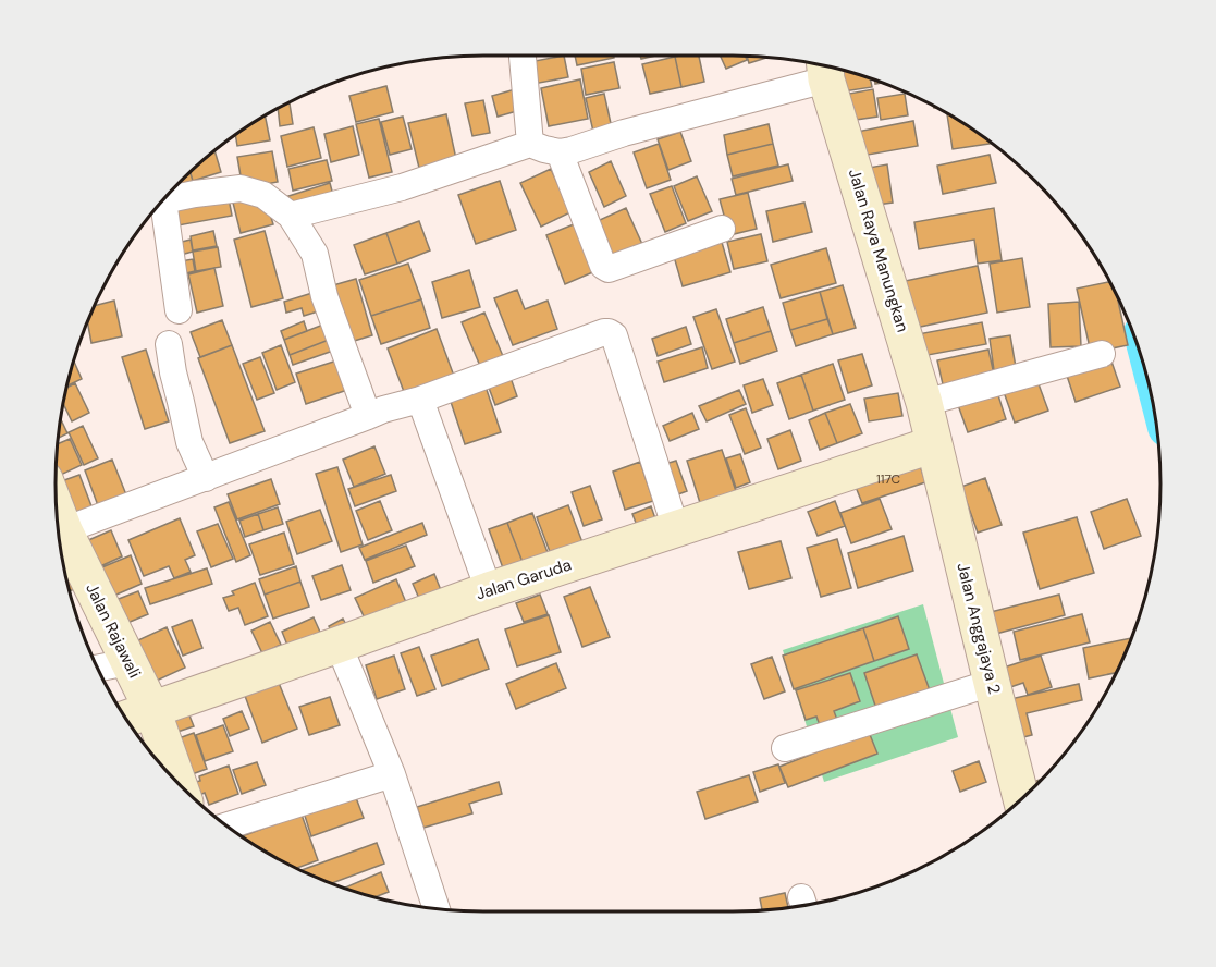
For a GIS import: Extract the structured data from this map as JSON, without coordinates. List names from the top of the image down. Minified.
{"streets":{"street":["Jalan Raya Manungkan","Jalan Garuda","Jalan Anggajaya 2","Jalan Rajawali"]},"crossings":[["Jalan Raya Manungkan","Jalan Garuda"],["Jalan Raya Manungkan","Jalan Anggajaya 2"],["Jalan Garuda","Jalan Anggajaya 2"],["Jalan Garuda","Jalan Rajawali"]],"house_numbers":["117C"]}
